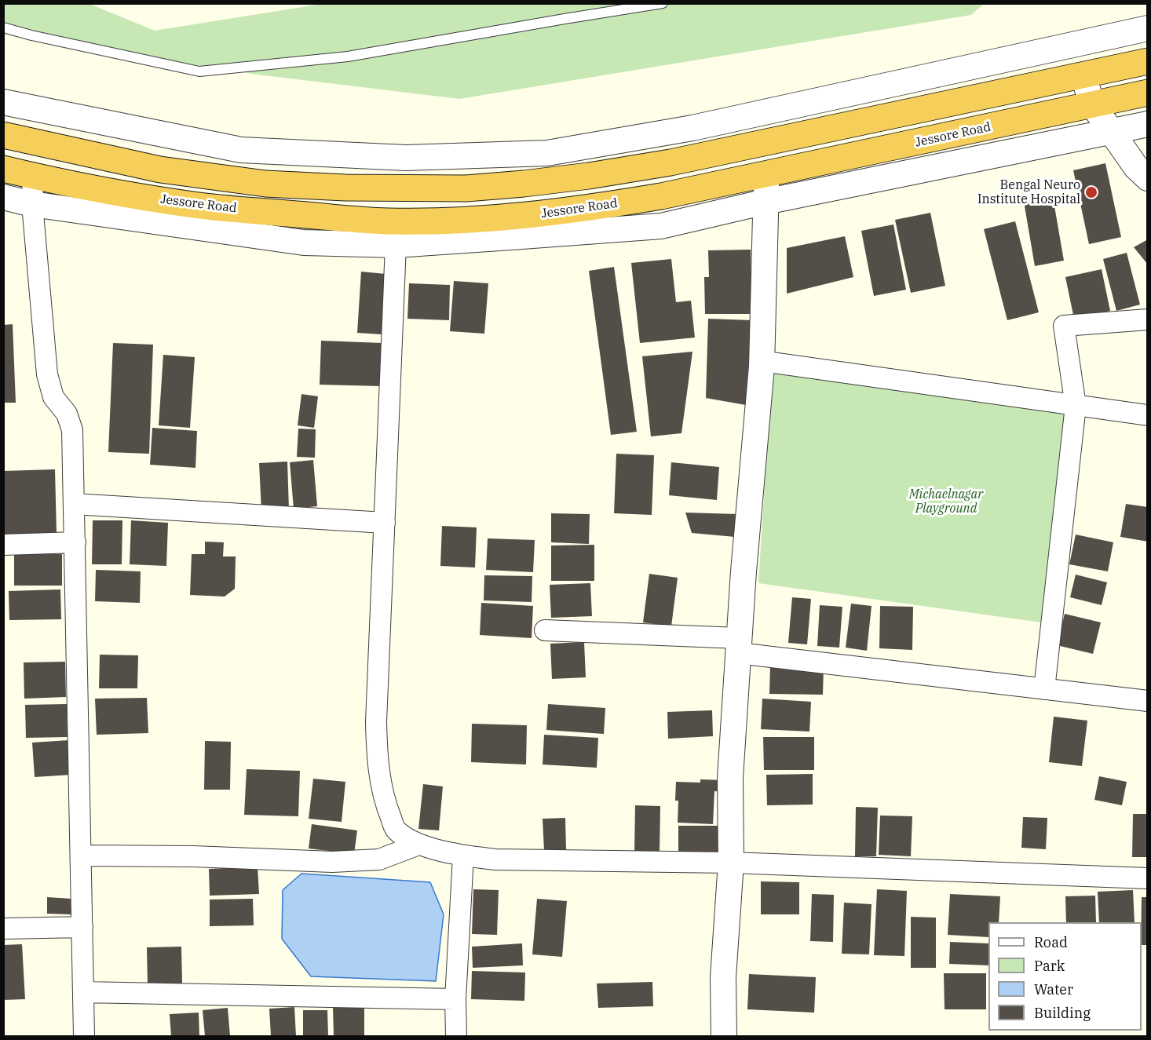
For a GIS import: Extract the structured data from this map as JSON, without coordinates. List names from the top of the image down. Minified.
{"streets":{"highway":["Jessore Road"]},"parks":["Michaelnagar Playground"],"places":["Bengal Neuro Institute Hospital"],"legend":["Road","Park","Water","Building"]}
